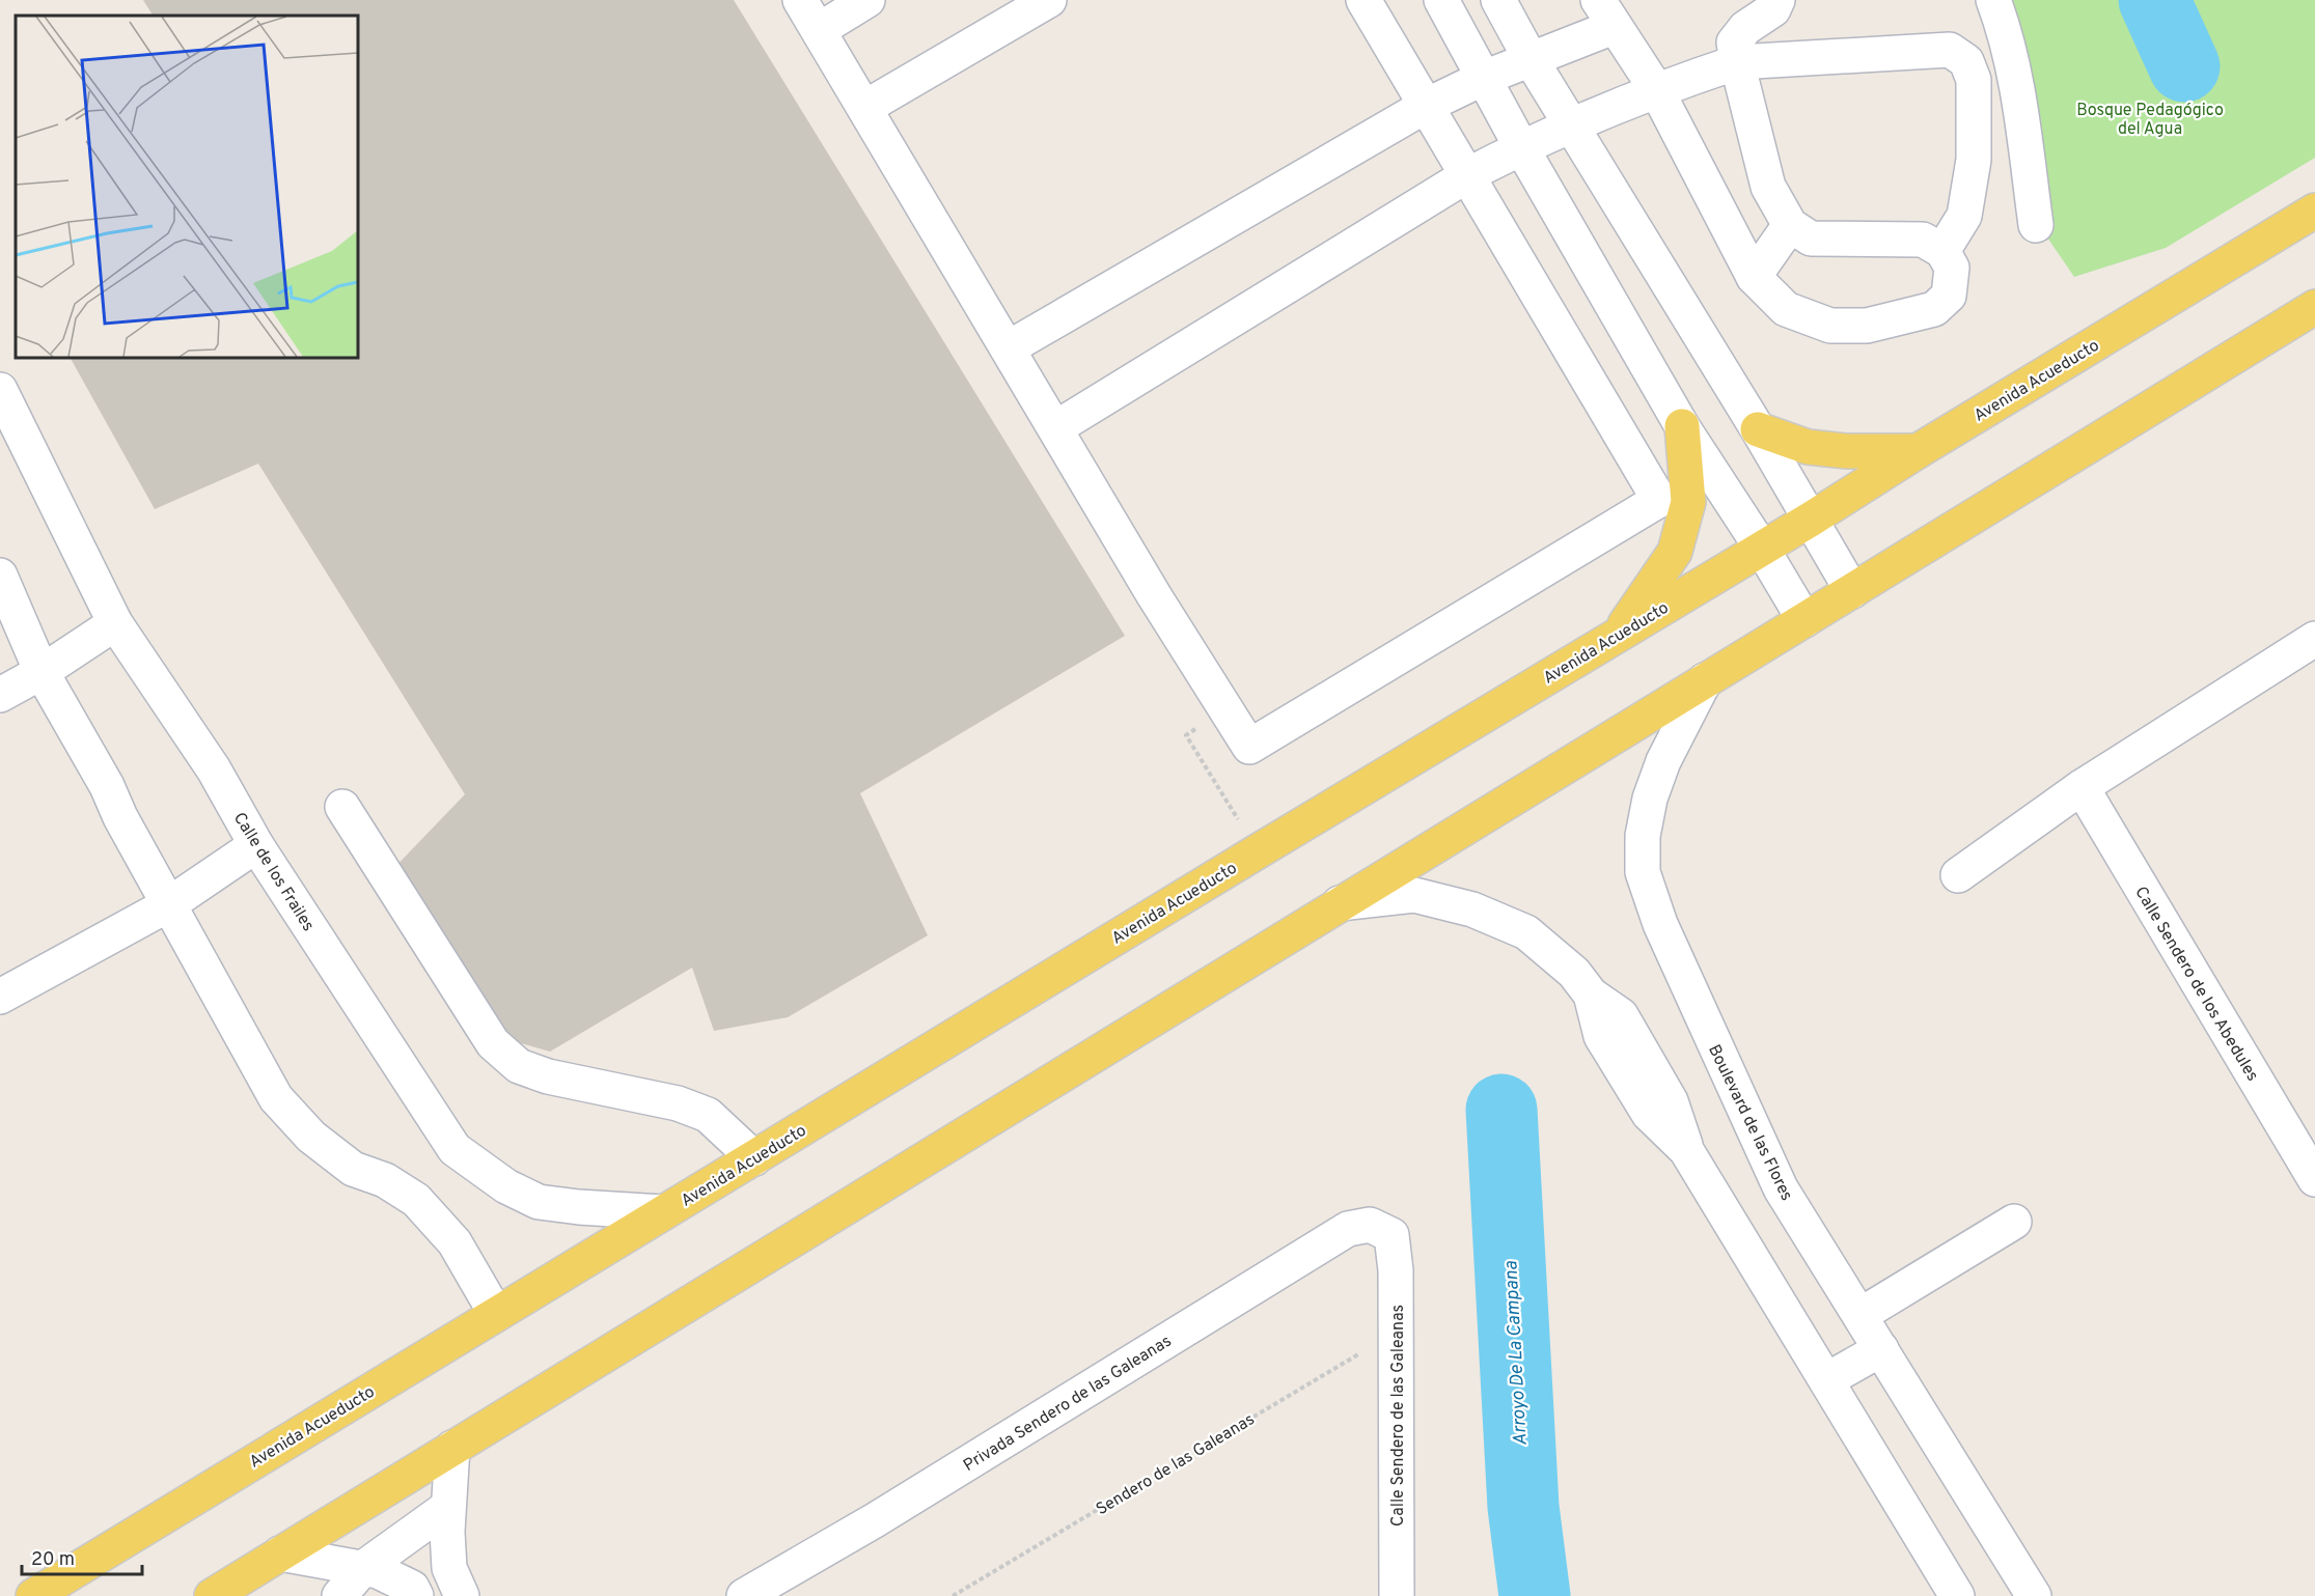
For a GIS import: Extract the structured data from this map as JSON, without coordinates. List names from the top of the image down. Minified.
{"streets":{"main road":["Avenida Acueducto"],"street":["Calle de los Frailes","Calle Sendero de los Abedules","Boulevard de las Flores","Privada Sendero de las Galeanas","Calle Sendero de las Galeanas"],"path":["Sendero de las Galeanas"]},"crossings":[["Avenida Acueducto","Calle de los Frailes"],["Privada Sendero de las Galeanas","Calle Sendero de las Galeanas"],["Calle Sendero de las Galeanas","Sendero de las Galeanas"]],"water":["Arroyo De La Campana"],"parks":["Bosque Pedagógico del Agua"],"scale_bar":"20 m"}
